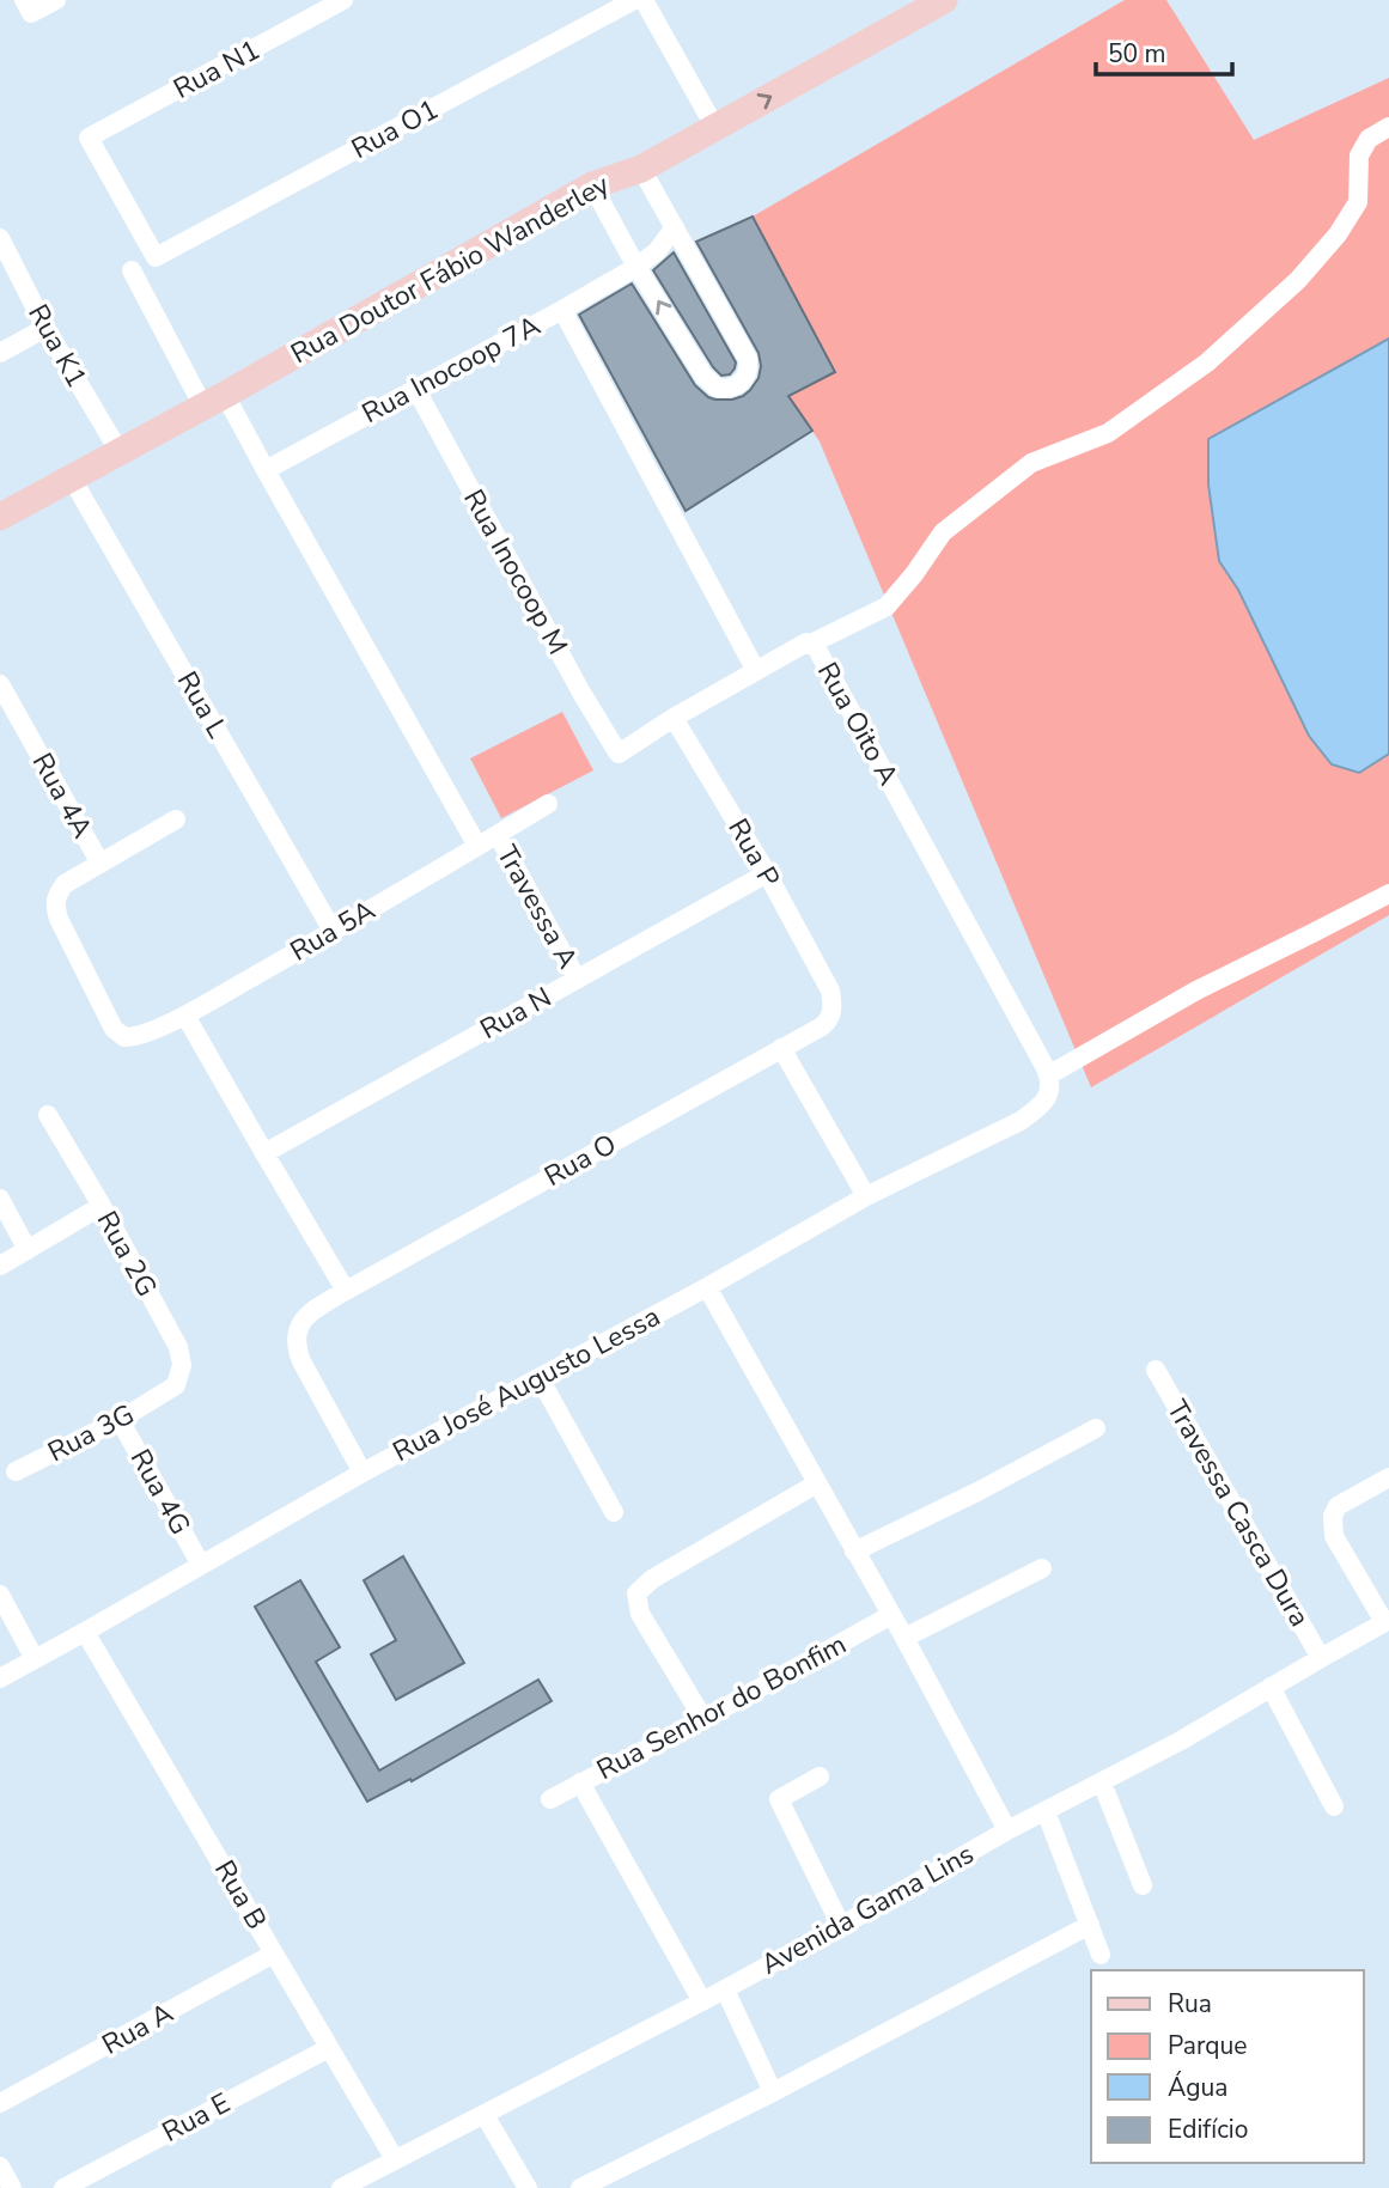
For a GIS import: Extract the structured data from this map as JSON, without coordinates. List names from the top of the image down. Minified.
{"streets":{"street":["Rua N1","Rua O1","Rua Doutor Fábio Wanderley","Rua K1","Rua Inocoop 7A","Rua Inocoop M","Rua L","Rua Oito A","Rua 4A","Rua P","Travessa A","Rua 5A","Rua N","Rua O","Rua 2G","Rua José Augusto Lessa","Rua 3G","Rua 4G","Travessa Casca Dura","Rua Senhor do Bonfim","Rua B","Avenida Gama Lins","Rua A","Rua E"]},"crossings":[["Rua N1","Rua O1"],["Rua Doutor Fábio Wanderley","Rua K1"],["Rua Doutor Fábio Wanderley","Rua L"],["Rua Inocoop 7A","Rua Inocoop M"],["Rua Inocoop M","Rua Oito A"],["Rua Inocoop M","Rua P"],["Rua L","Rua 5A"],["Rua Oito A","Rua P"],["Rua Oito A","Rua José Augusto Lessa"],["Rua 4A","Rua 5A"],["Rua P","Rua N"],["Rua P","Rua O"],["Travessa A","Rua 5A"],["Travessa A","Rua N"],["Rua O","Rua José Augusto Lessa"],["Rua 2G","Rua 3G"],["Rua José Augusto Lessa","Rua 4G"],["Rua José Augusto Lessa","Rua B"],["Rua 3G","Rua 4G"],["Travessa Casca Dura","Avenida Gama Lins"],["Rua B","Avenida Gama Lins"],["Rua B","Rua A"],["Rua B","Rua E"]],"legend":["Rua","Parque","Água","Edifício"],"scale_bar":"50 m"}
